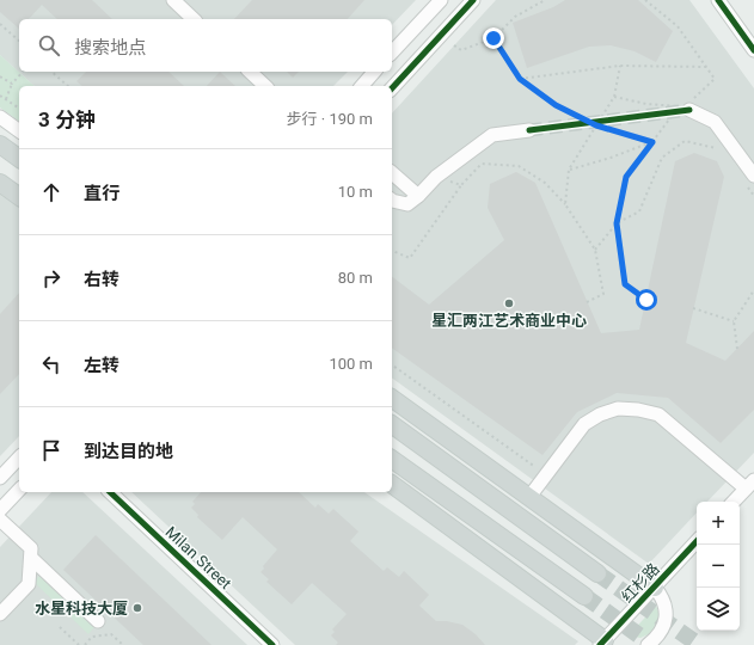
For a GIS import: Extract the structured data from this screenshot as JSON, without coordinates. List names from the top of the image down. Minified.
{"streets":{"street":["Milan Street","红杉路"]},"places":["星汇两江艺术商业中心","水星科技大厦"],"page":{"search":"搜索地点","heading":["3 分钟","步行 · 190 m"],"list":[["直行","10 m"],["右转","80 m"],["左转","100 m"],"到达目的地"],"map_buttons":["+","−"]}}
